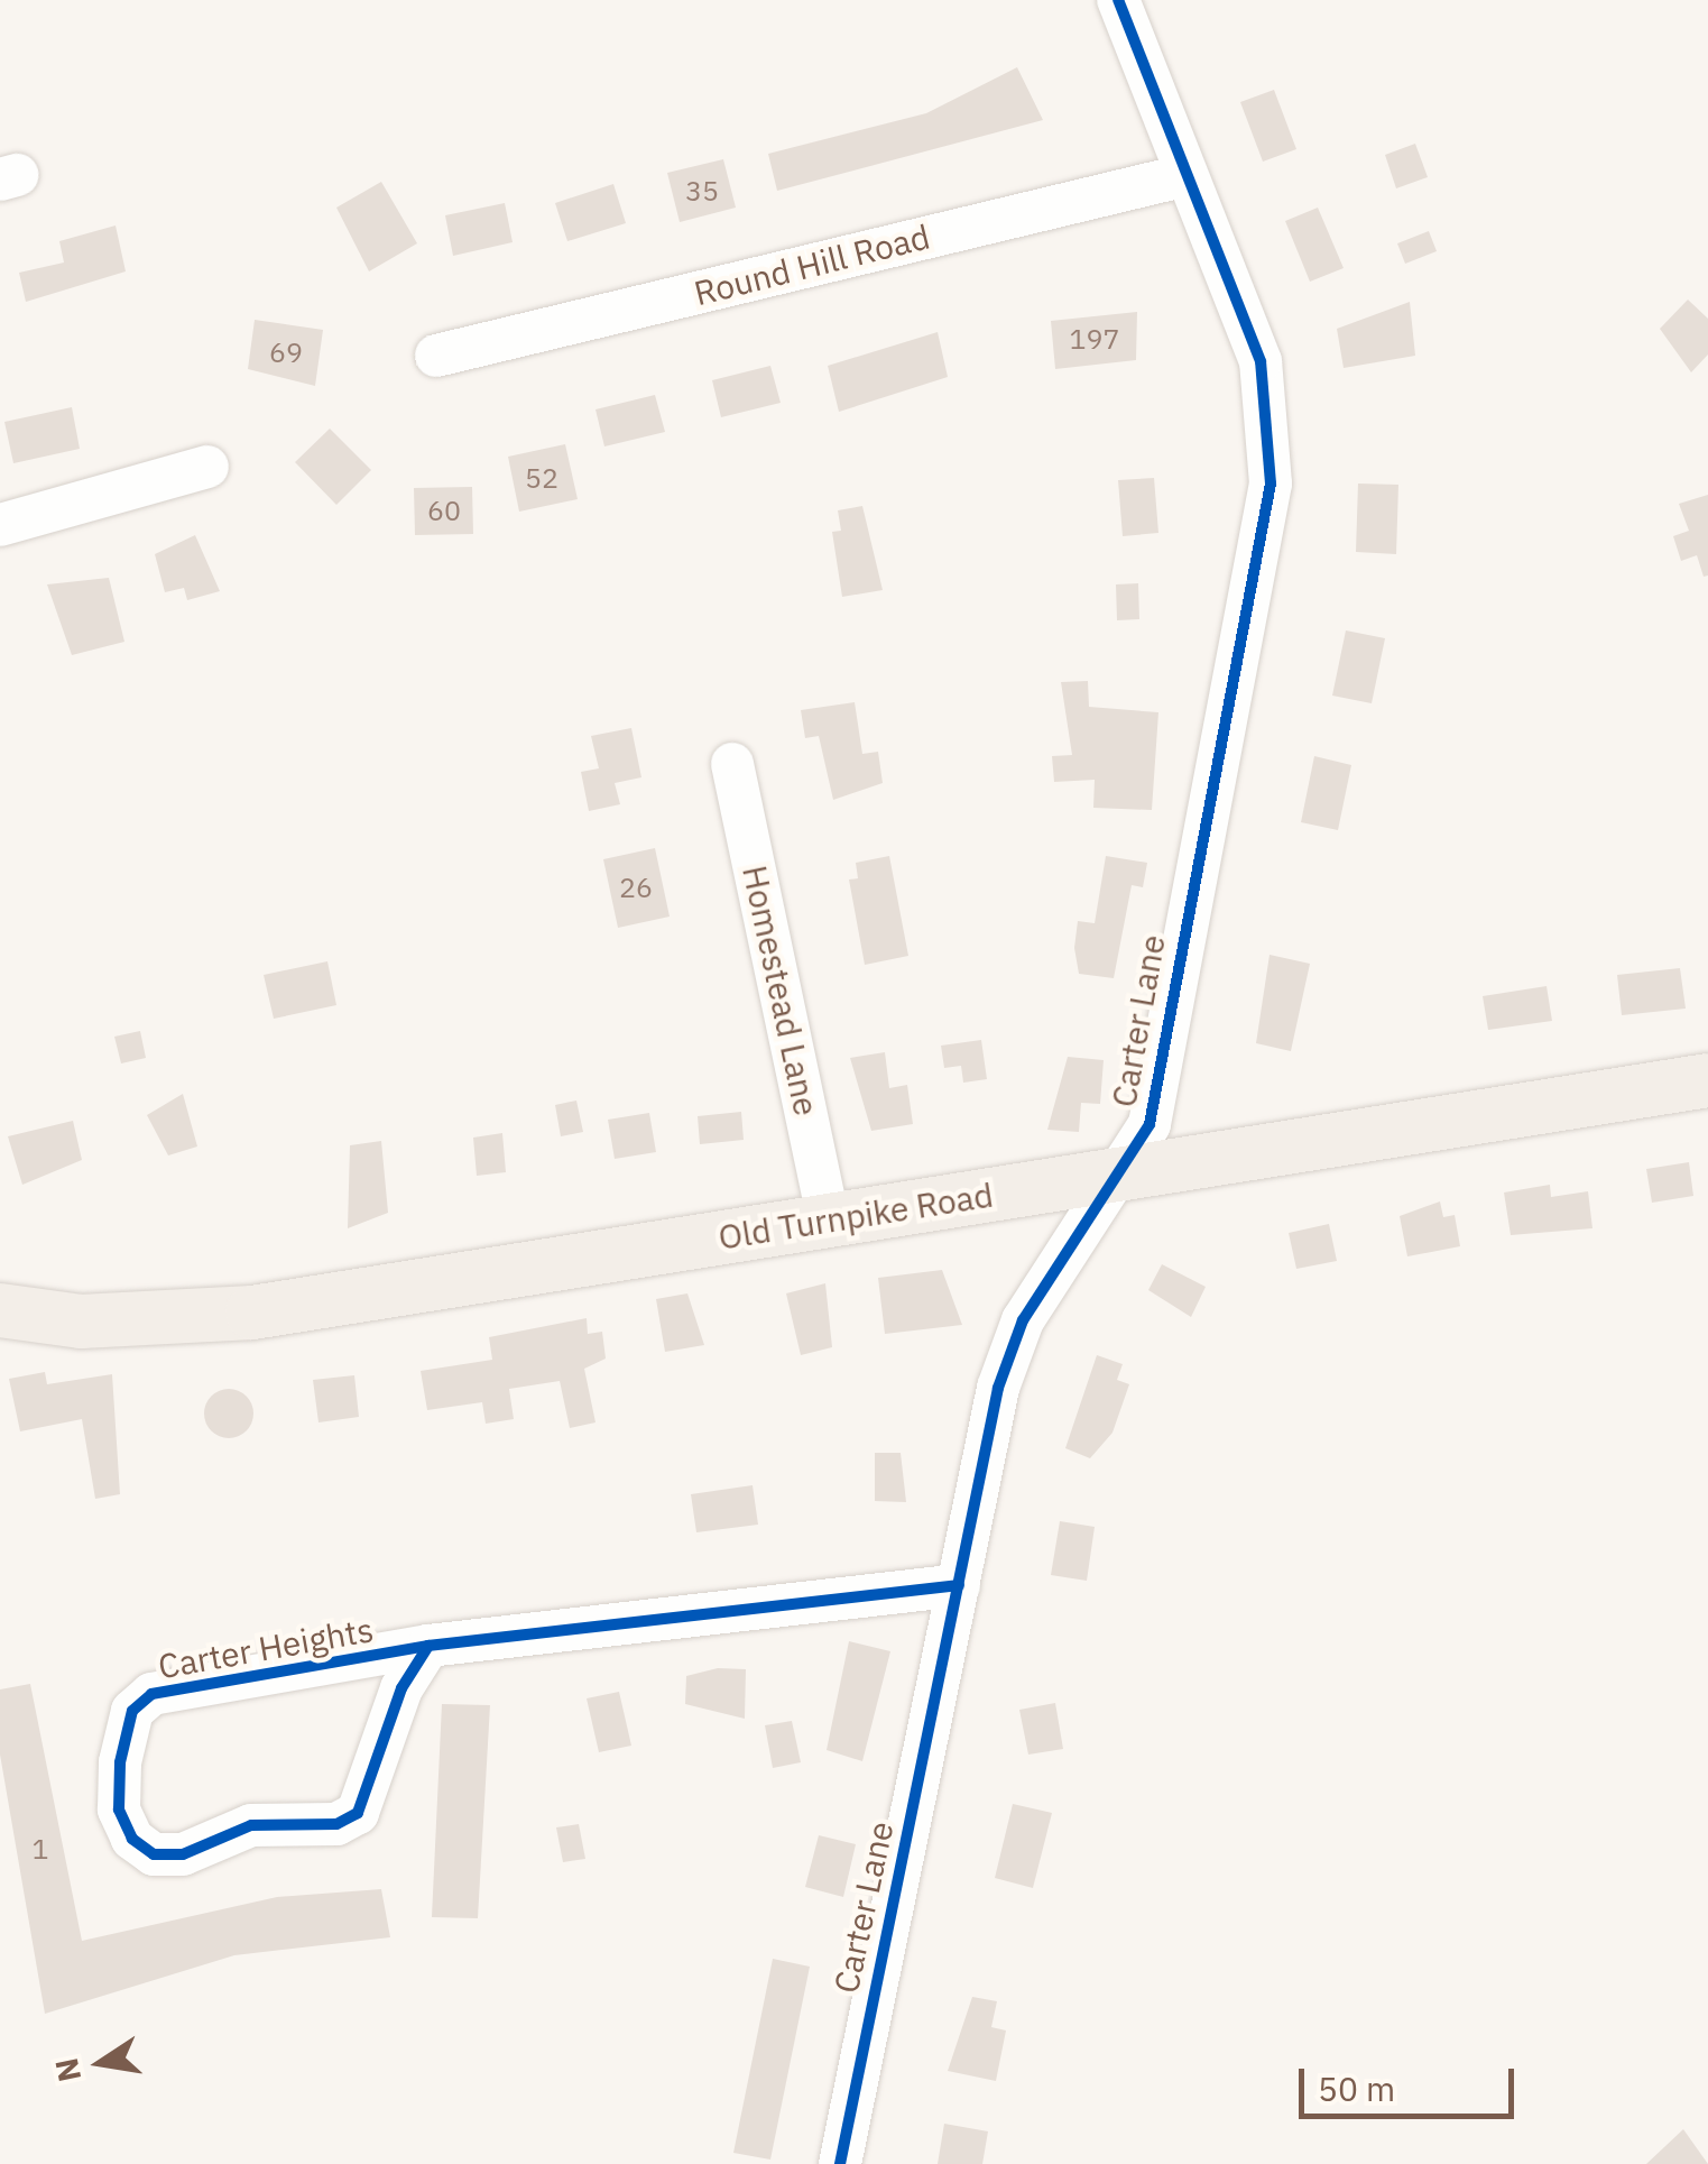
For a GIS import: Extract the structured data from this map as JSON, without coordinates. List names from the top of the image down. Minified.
{"streets":{"main road":["Old Turnpike Road"],"street":["Round Hill Road","Homestead Lane","Carter Lane","Carter Heights"]},"crossings":[["Round Hill Road","Carter Lane"],["Homestead Lane","Old Turnpike Road"],["Carter Lane","Old Turnpike Road"],["Carter Lane","Carter Heights"]],"house_numbers":["35","197","69","52","60","26","1"],"scale_bar":"50 m","north":"left"}
